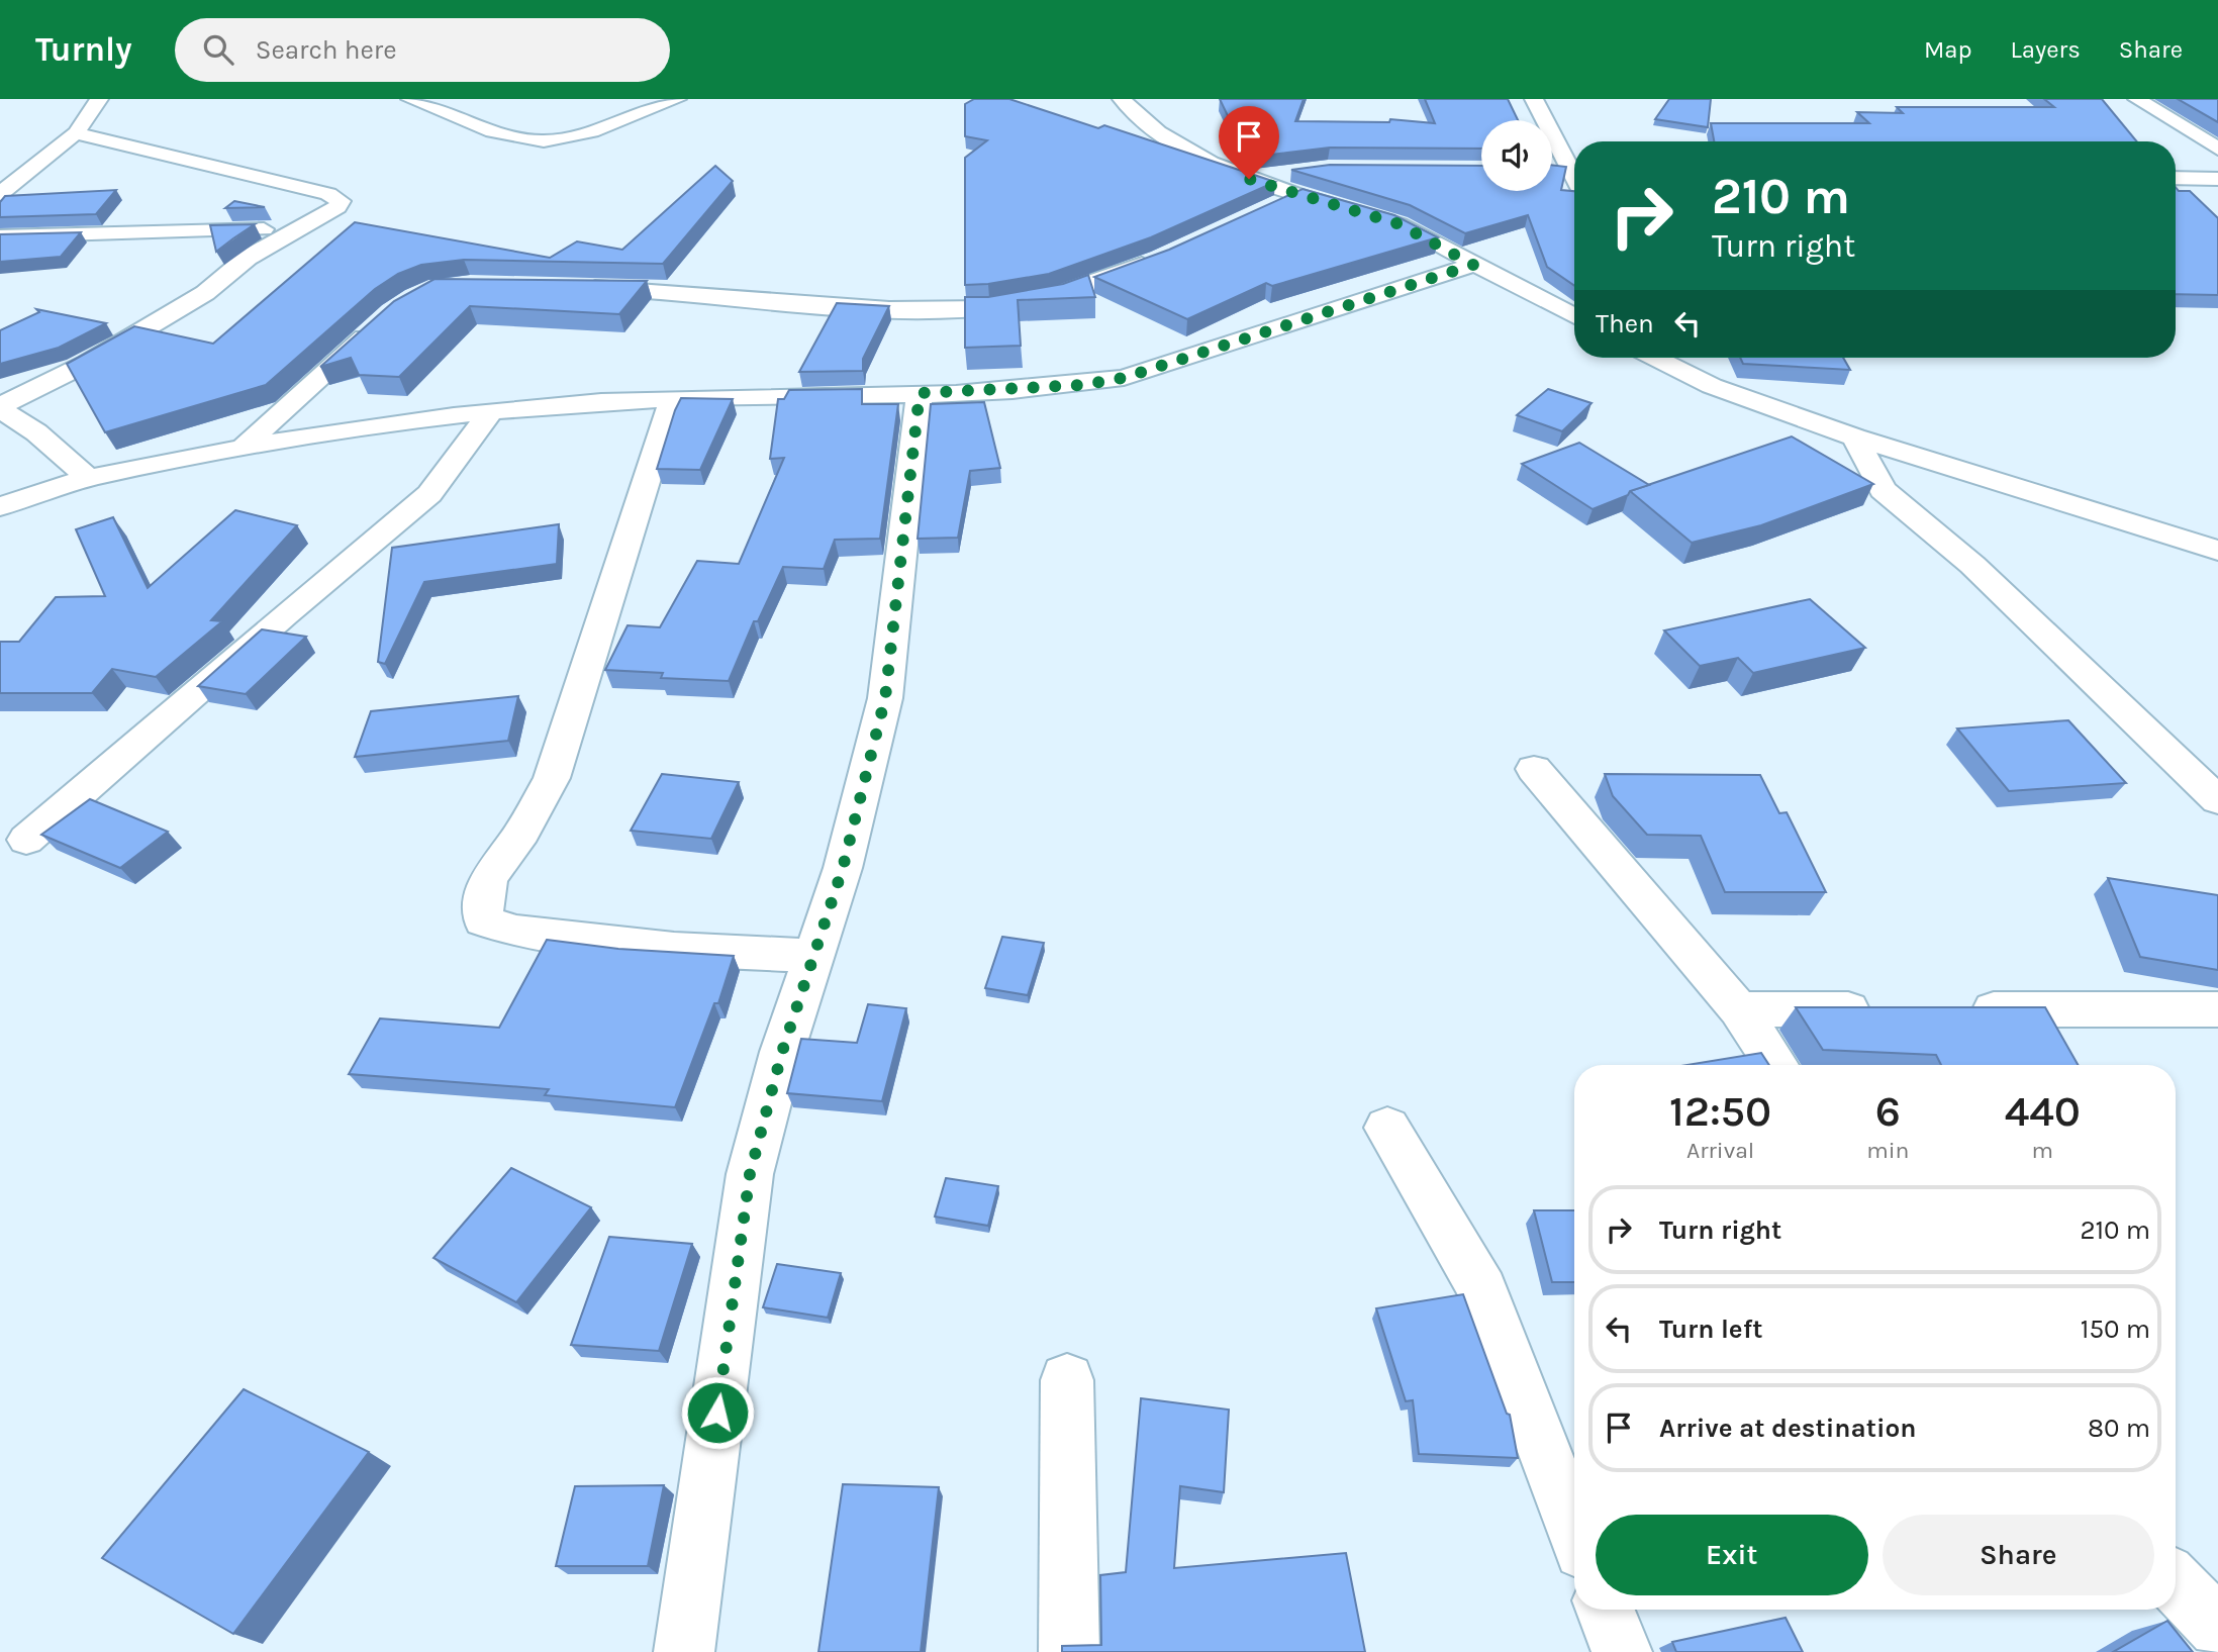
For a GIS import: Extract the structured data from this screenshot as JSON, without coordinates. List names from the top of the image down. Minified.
{"page":{"header":"Turnly","search":"Search here","nav":["Map","Layers","Share"],"turn":["210 m","Turn right"],"then":"Then","eta":["12:50","Arrival","6","min","440","m"],"list":[{"name":"Turn right","value":"210 m"},{"name":"Turn left","value":"150 m"},{"name":"Arrive at destination","value":"80 m"}],"buttons":["Exit","Share"]}}
